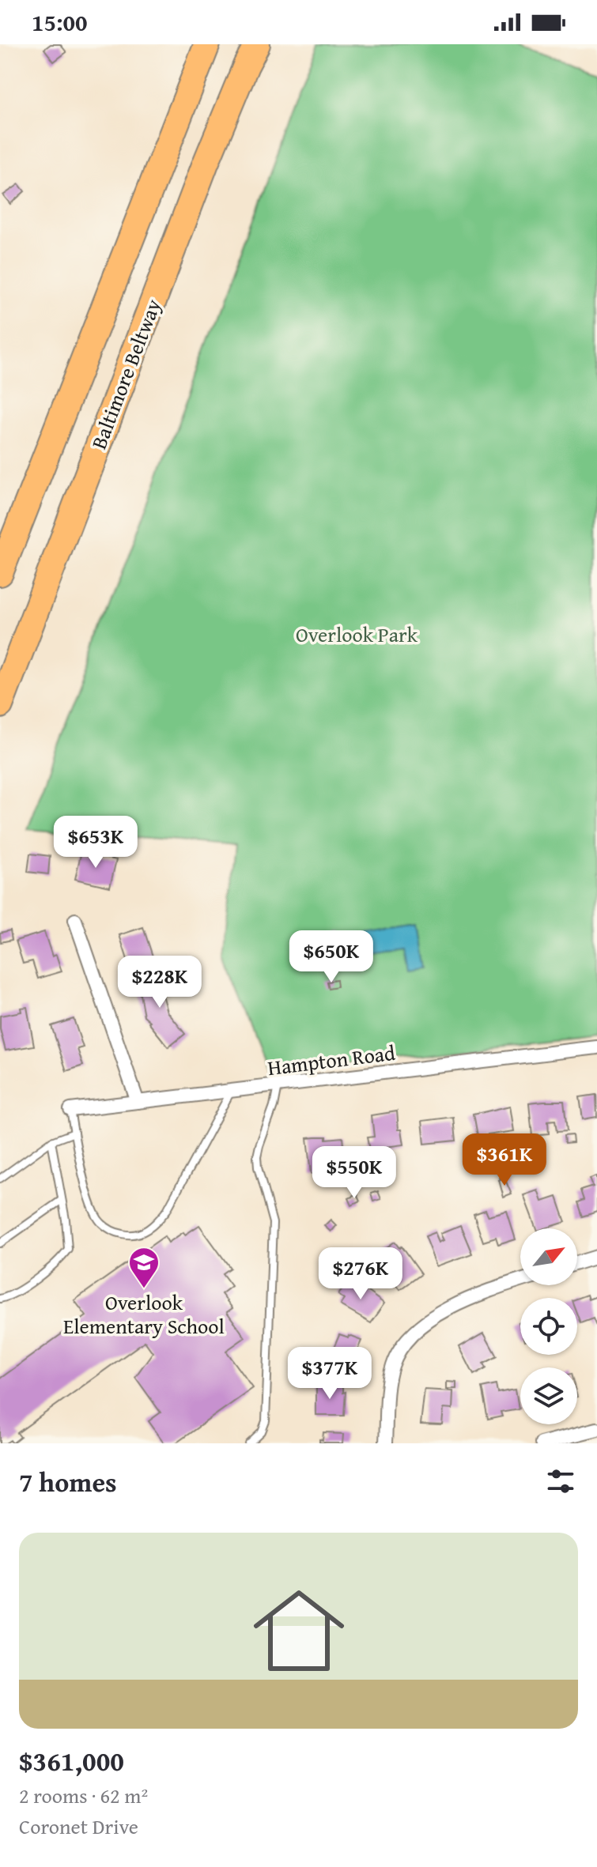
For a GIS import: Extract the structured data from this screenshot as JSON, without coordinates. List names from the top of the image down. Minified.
{"streets":{"highway":["Baltimore Beltway"],"street":["Hampton Road"]},"parks":["Overlook Park"],"places":{"school or university":["Overlook Elementary School"]},"north":"top right","page":{"status":"15:00","price":["$653K","$650K","$228K","$361K","$550K","$276K","$377K"],"heading":"7 homes","list":[{"name":"$361,000","note":"2 rooms · 62 m² · Coronet Drive"}]}}
